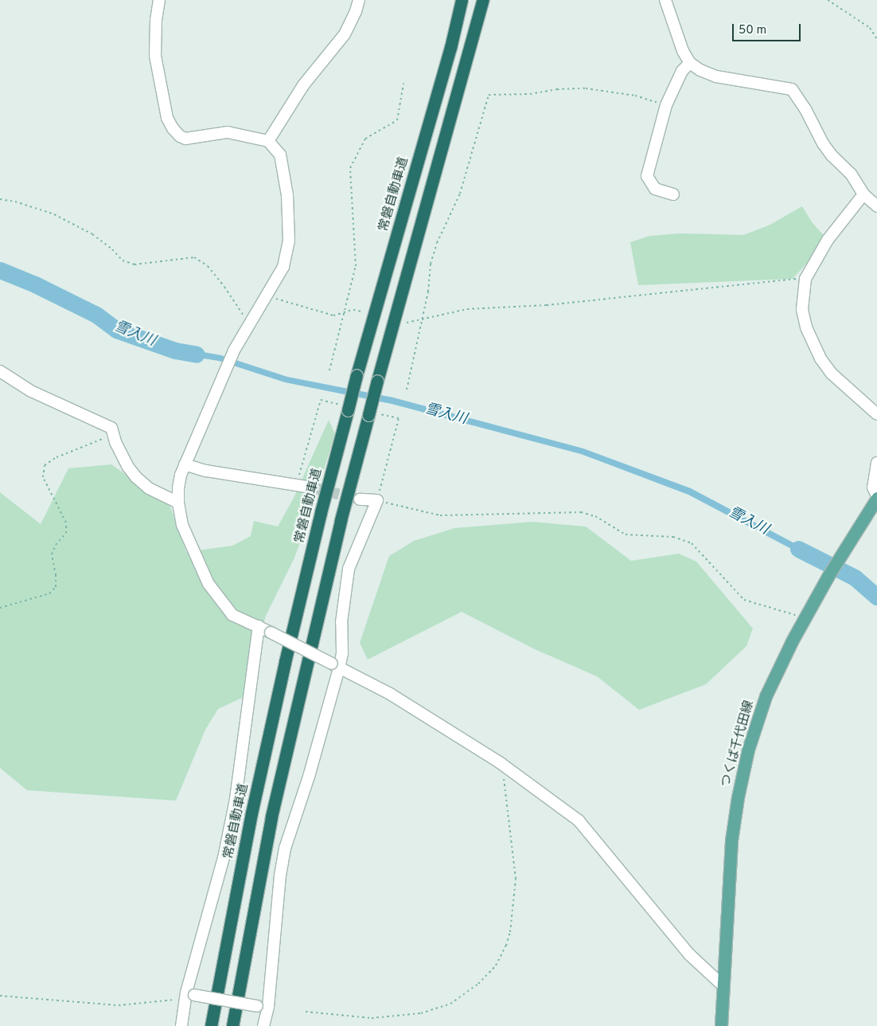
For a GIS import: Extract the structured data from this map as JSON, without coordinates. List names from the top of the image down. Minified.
{"streets":{"highway":["常磐自動車道"],"main road":["つくば千代田線"]},"water":["雪入川"],"scale_bar":"50 m"}
